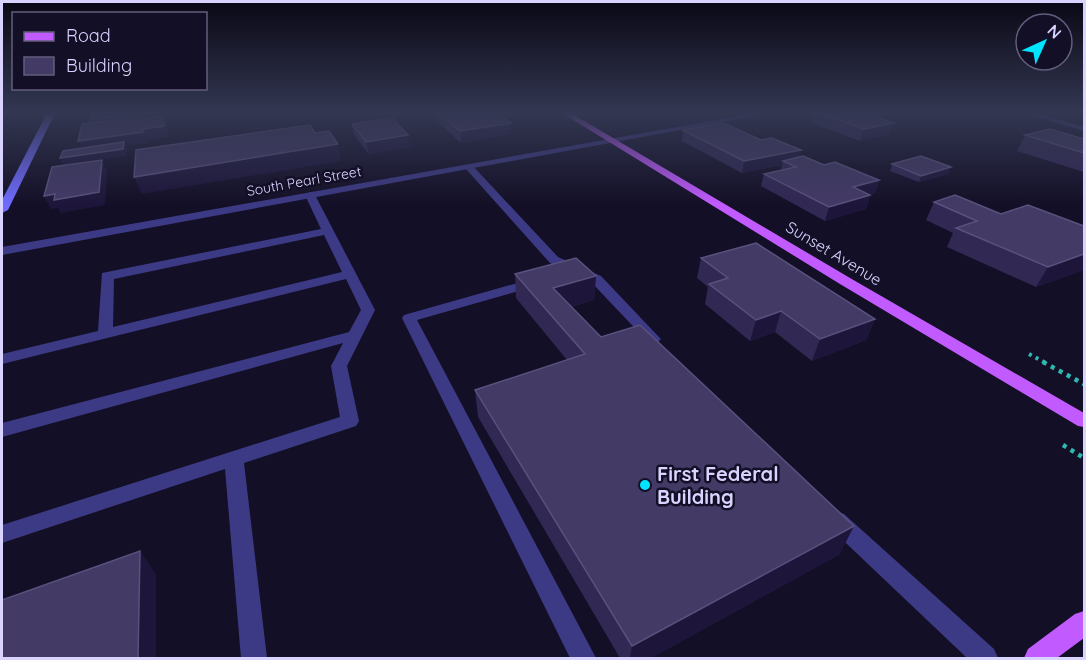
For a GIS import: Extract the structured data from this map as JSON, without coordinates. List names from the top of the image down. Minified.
{"streets":{"main road":["Sunset Avenue"],"street":["South Pearl Street"]},"places":["First Federal Building"],"legend":["Road","Building"],"north":"top right"}
